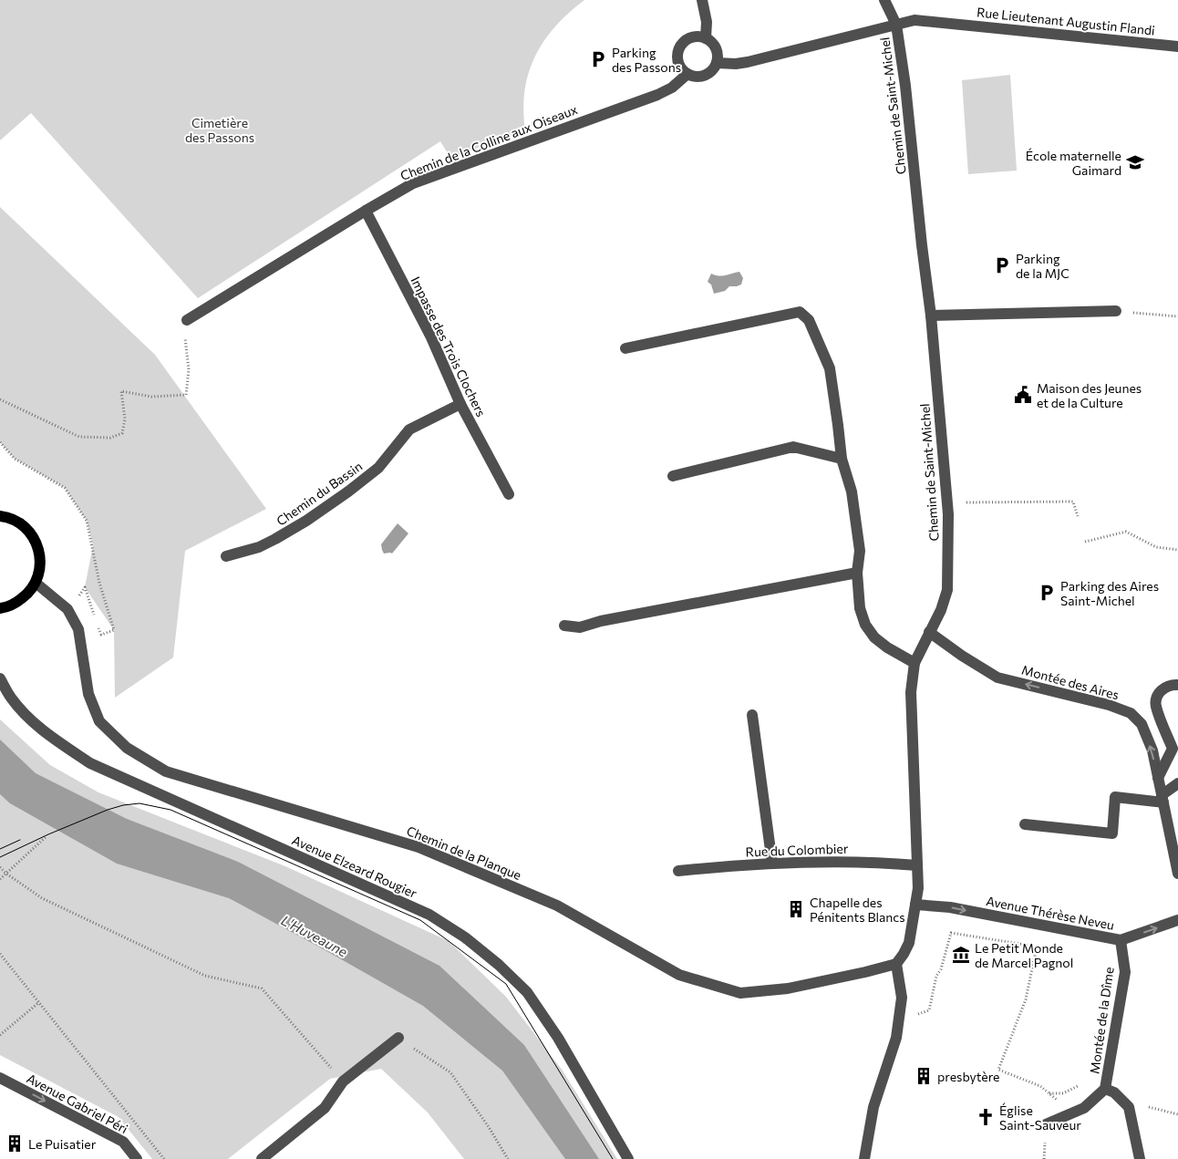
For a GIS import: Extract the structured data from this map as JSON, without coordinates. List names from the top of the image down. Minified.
{"streets":{"street":["Rue Lieutenant Augustin Flandi","Chemin de Saint-Michel","Chemin de la Colline aux Oiseaux","Impasse des Trois Clochers","Chemin du Bassin","Montée des Aires","Rue du Colombier","Chemin de la Planque","Avenue Elzeard Rougier","Avenue Thérèse Neveu","Montée de la Dîme","Avenue Gabriel Péri"]},"crossings":[["Rue Lieutenant Augustin Flandi","Chemin de Saint-Michel"],["Chemin de Saint-Michel","Montée des Aires"],["Chemin de Saint-Michel","Rue du Colombier"],["Chemin de Saint-Michel","Chemin de la Planque"],["Chemin de Saint-Michel","Avenue Thérèse Neveu"],["Chemin de la Colline aux Oiseaux","Impasse des Trois Clochers"],["Impasse des Trois Clochers","Chemin du Bassin"],["Avenue Thérèse Neveu","Montée de la Dîme"]],"one_way":["Montée des Aires","Avenue Thérèse Neveu","Avenue Gabriel Péri"],"water":["L'Huveaune"],"parks":["Cimetière des Passons"],"places":{"parking":["Parking des Passons","Parking de la MJC","Parking des Aires Saint-Michel"],"school or university":["École maternelle Gaimard"],"public building":["Maison des Jeunes et de la Culture"],"building":["Chapelle des Pénitents Blancs","presbytère","Le Puisatier"],"museum":["Le Petit Monde de Marcel Pagnol"],"church":["Église Saint-Sauveur"]}}
